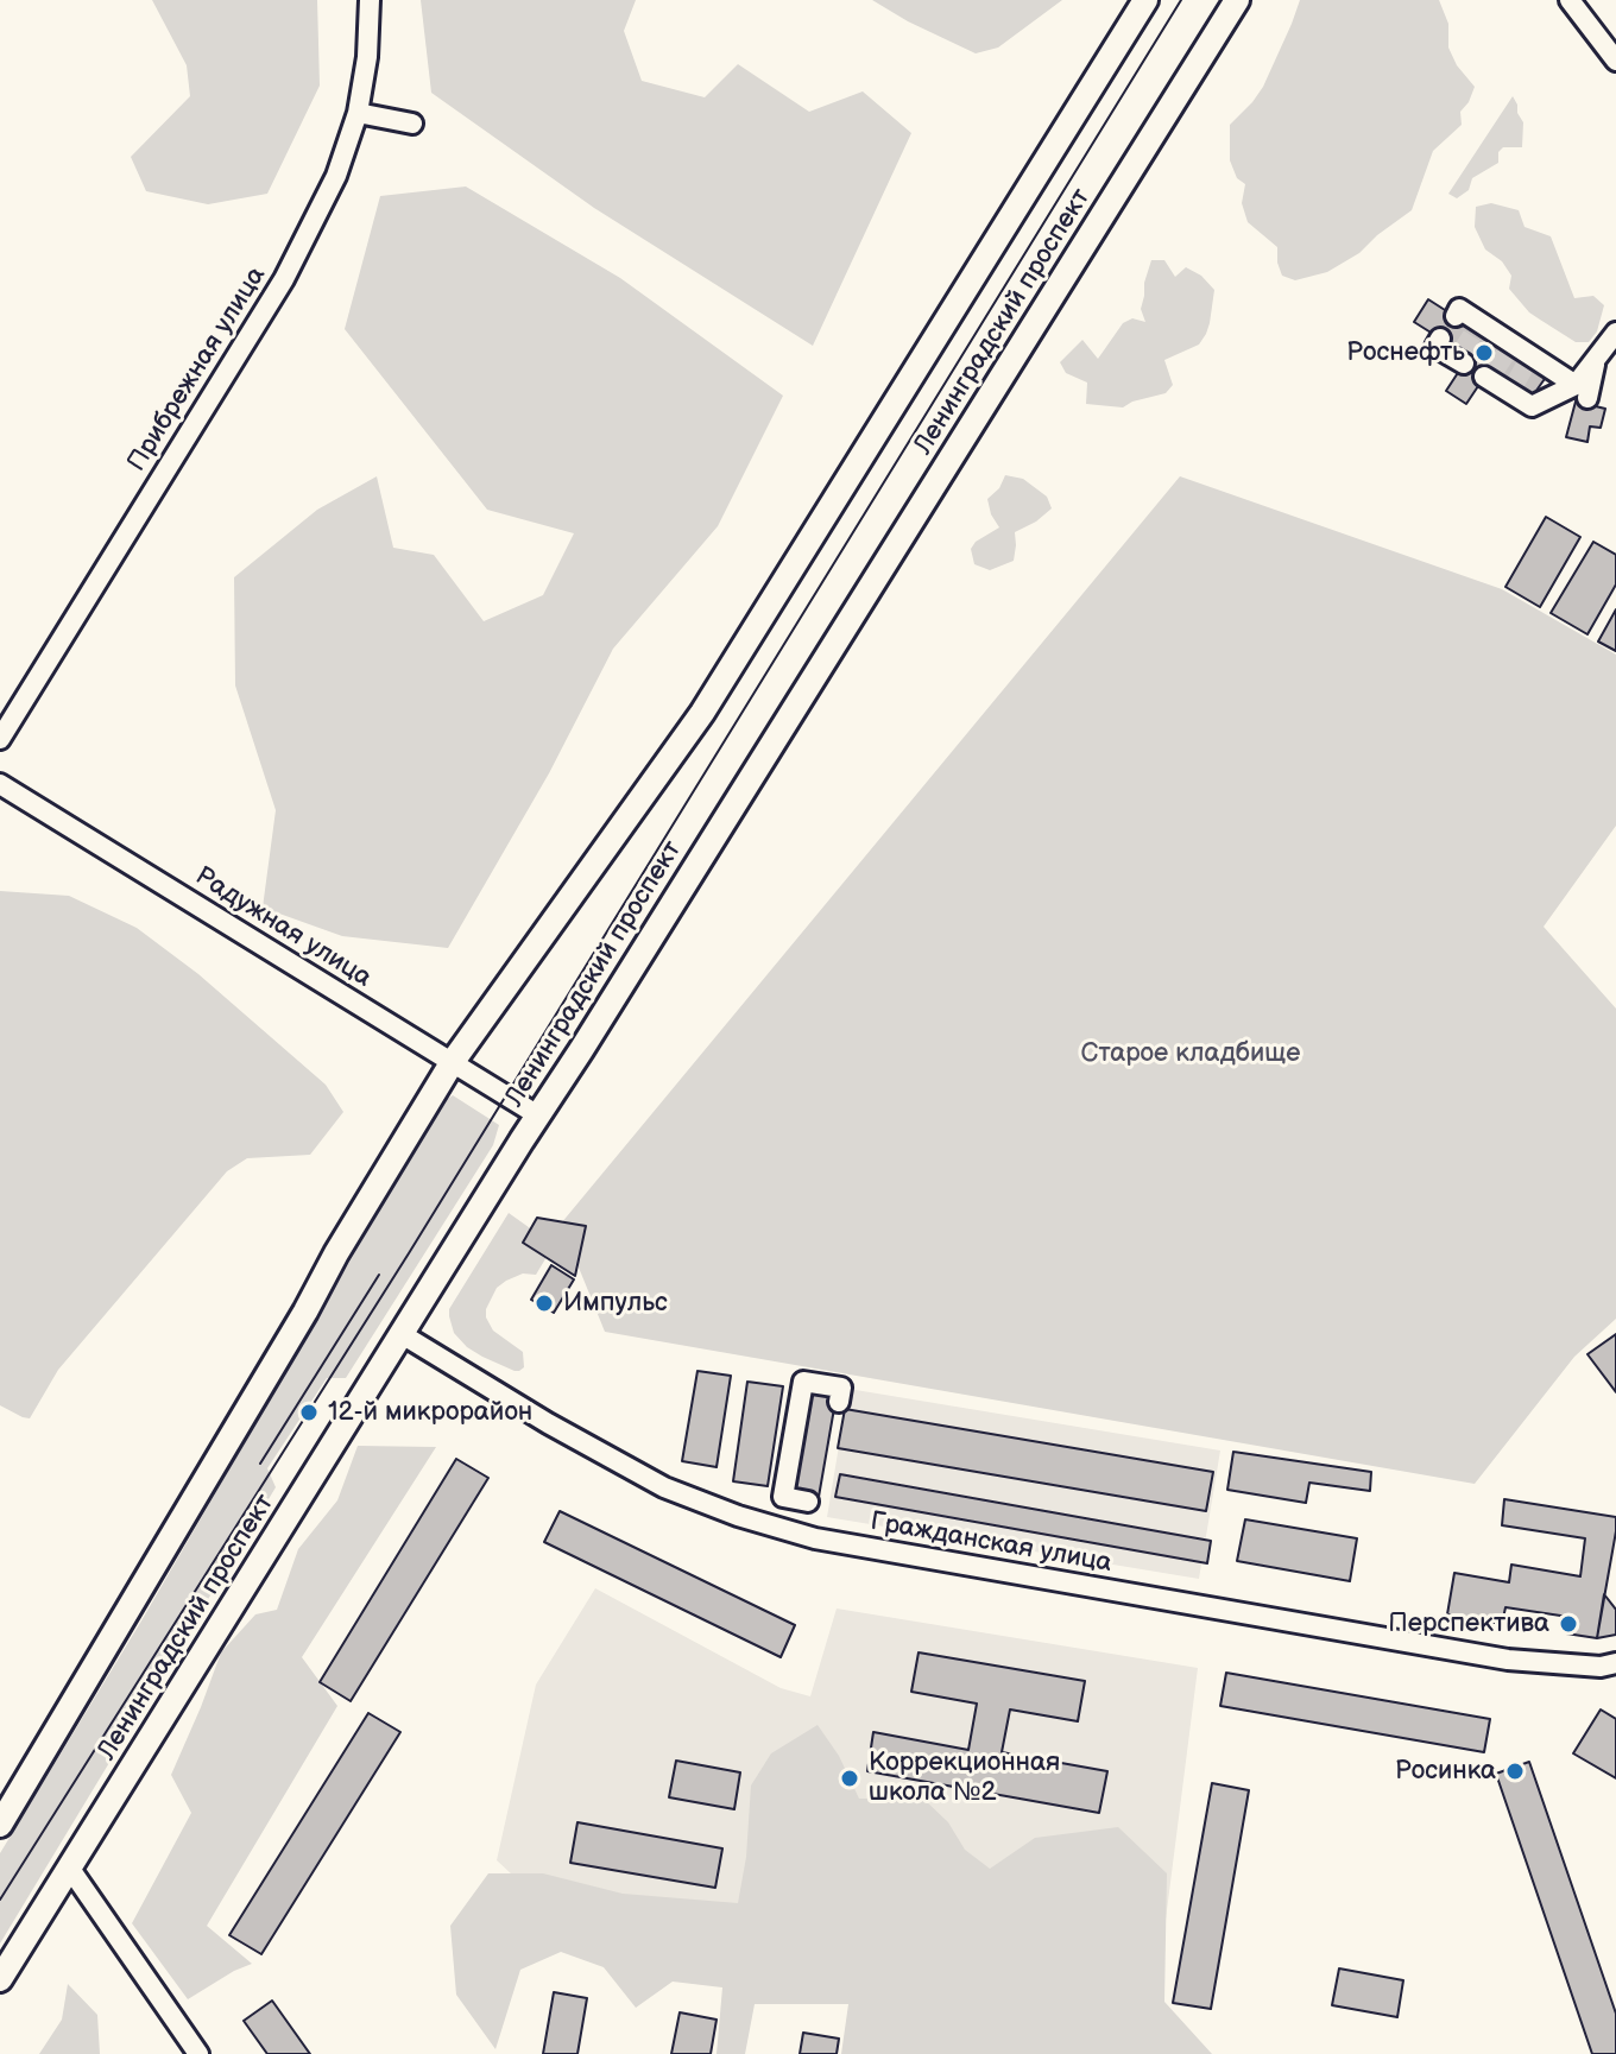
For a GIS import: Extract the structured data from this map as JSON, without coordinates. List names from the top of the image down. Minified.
{"streets":{"main road":["Ленинградский проспект"],"street":["Прибрежная улица","Радужная улица","Гражданская улица"]},"crossings":[["Ленинградский проспект","Радужная улица"],["Ленинградский проспект","Гражданская улица"]],"parks":["Старое кладбище"],"places":["Роснефть","Импульс","12-й микрорайон","Перспектива","Росинка","Коррекционная школа №2"]}
